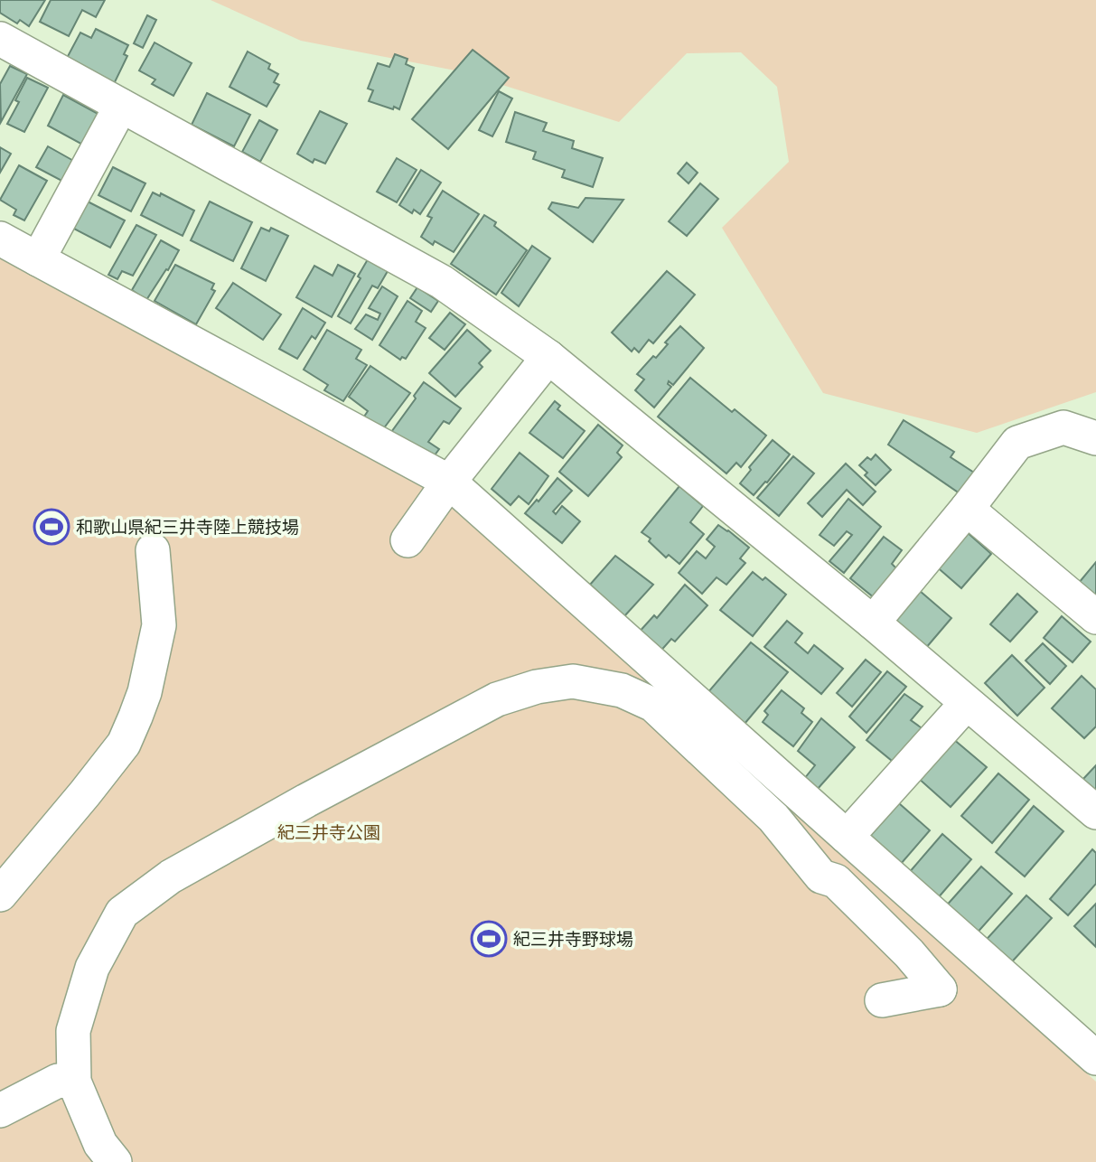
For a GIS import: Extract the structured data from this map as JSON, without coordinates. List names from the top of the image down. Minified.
{"parks":["紀三井寺公園"],"places":{"sports":["和歌山県紀三井寺陸上競技場","紀三井寺野球場"]}}
